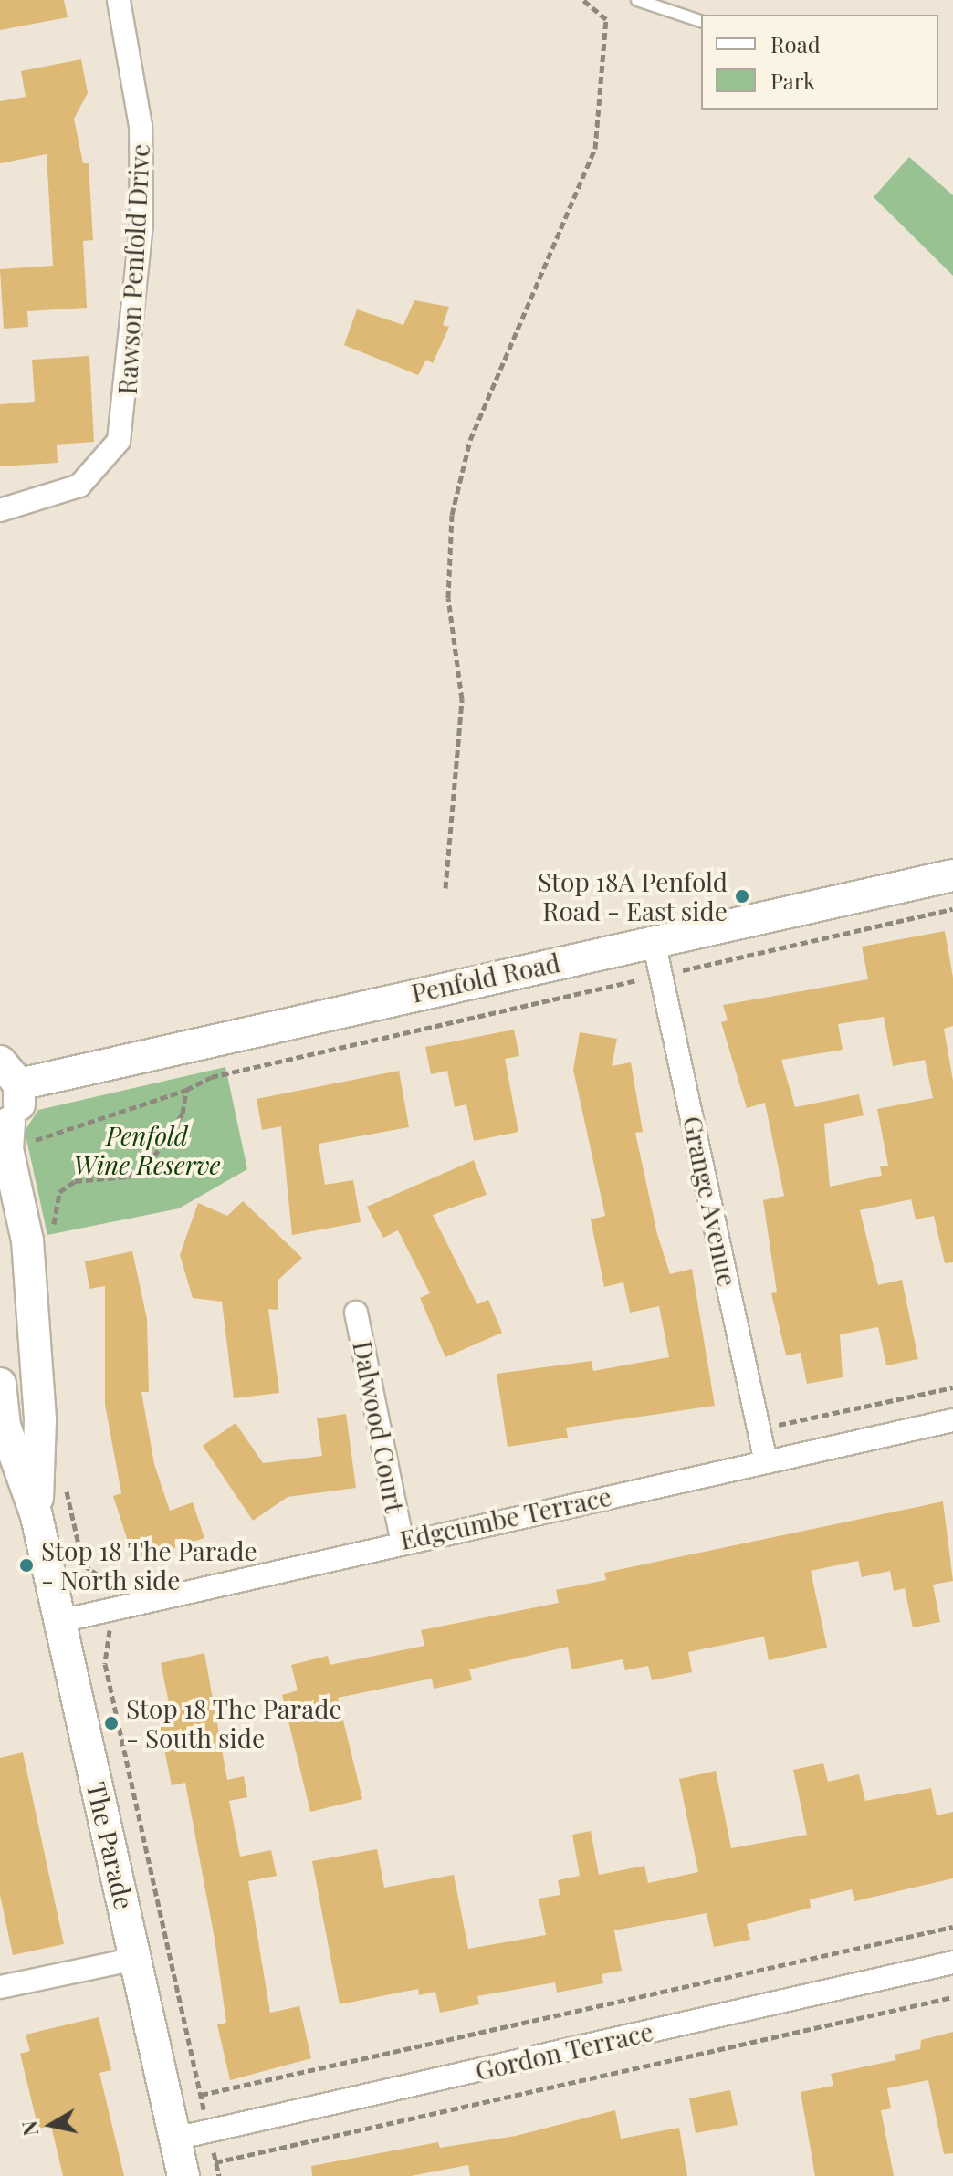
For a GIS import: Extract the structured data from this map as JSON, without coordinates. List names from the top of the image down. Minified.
{"streets":{"main road":["Penfold Road","The Parade"],"street":["Rawson Penfold Drive","Grange Avenue","Dalwood Court","Edgcumbe Terrace","Gordon Terrace"]},"crossings":[["Penfold Road","Grange Avenue"],["Penfold Road","The Parade"],["Grange Avenue","Edgcumbe Terrace"],["Dalwood Court","Edgcumbe Terrace"],["Edgcumbe Terrace","The Parade"],["The Parade","Gordon Terrace"]],"parks":["Penfold Wine Reserve"],"places":["Stop 18A Penfold Road - East side","Stop 18 The Parade - North side","Stop 18 The Parade - South side"],"legend":["Road","Park"],"north":"left"}
